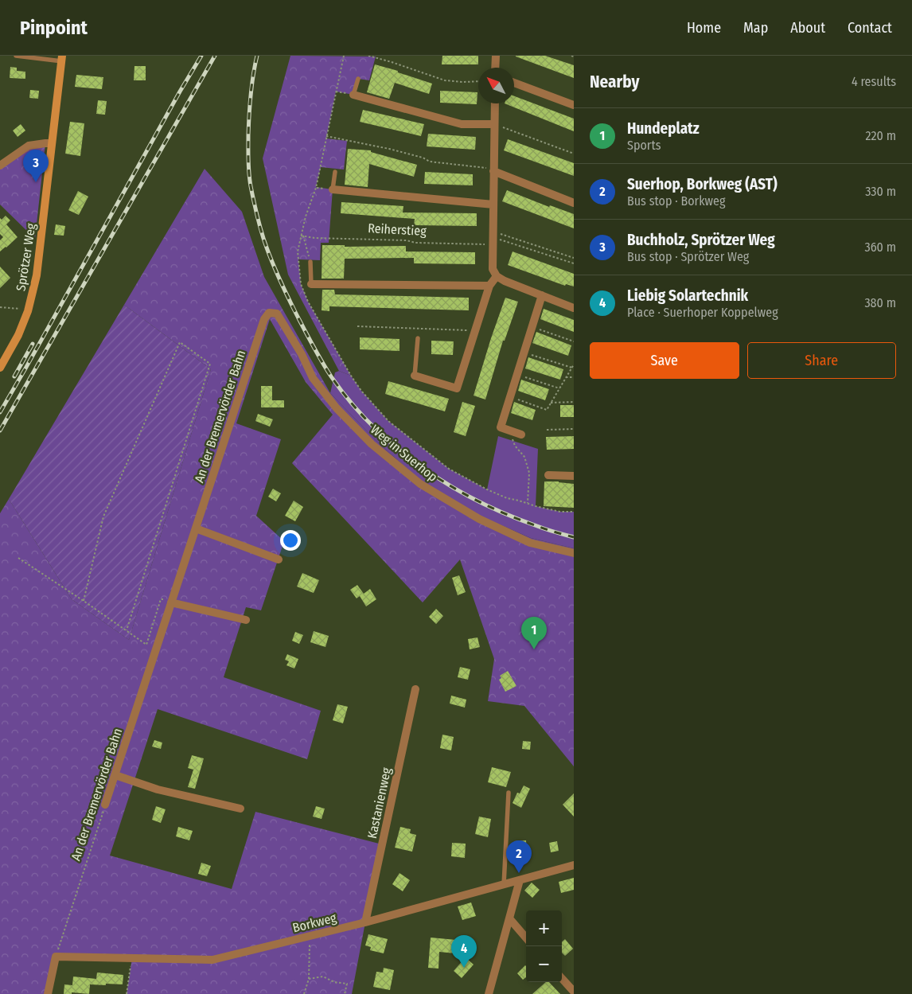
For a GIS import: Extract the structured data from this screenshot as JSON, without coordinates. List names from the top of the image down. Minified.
{"streets":{"street":["Sprötzer Weg","An der Bremervörder Bahn","Weg in Suerhop","Kastanienweg","Borkweg"],"path":["Reiherstieg"]},"crossings":[["An der Bremervörder Bahn","Weg in Suerhop"],["An der Bremervörder Bahn","Borkweg"],["Kastanienweg","Borkweg"]],"north":"top left","page":{"header":"Pinpoint","nav":["Home","Map","About","Contact"],"heading":["Nearby","4 results"],"list":[{"mark":"1","name":"Hundeplatz","note":"Sports","value":"220 m"},{"mark":"2","name":"Suerhop, Borkweg (AST)","note":"Bus stop · Borkweg","value":"330 m"},{"mark":"3","name":"Buchholz, Sprötzer Weg","note":"Bus stop · Sprötzer Weg","value":"360 m"},{"mark":"4","name":"Liebig Solartechnik","note":"Place · Suerhoper Koppelweg","value":"380 m"}],"pins":["3","1","2","4"],"buttons":["Save","Share"],"map_buttons":["+","−"]}}
